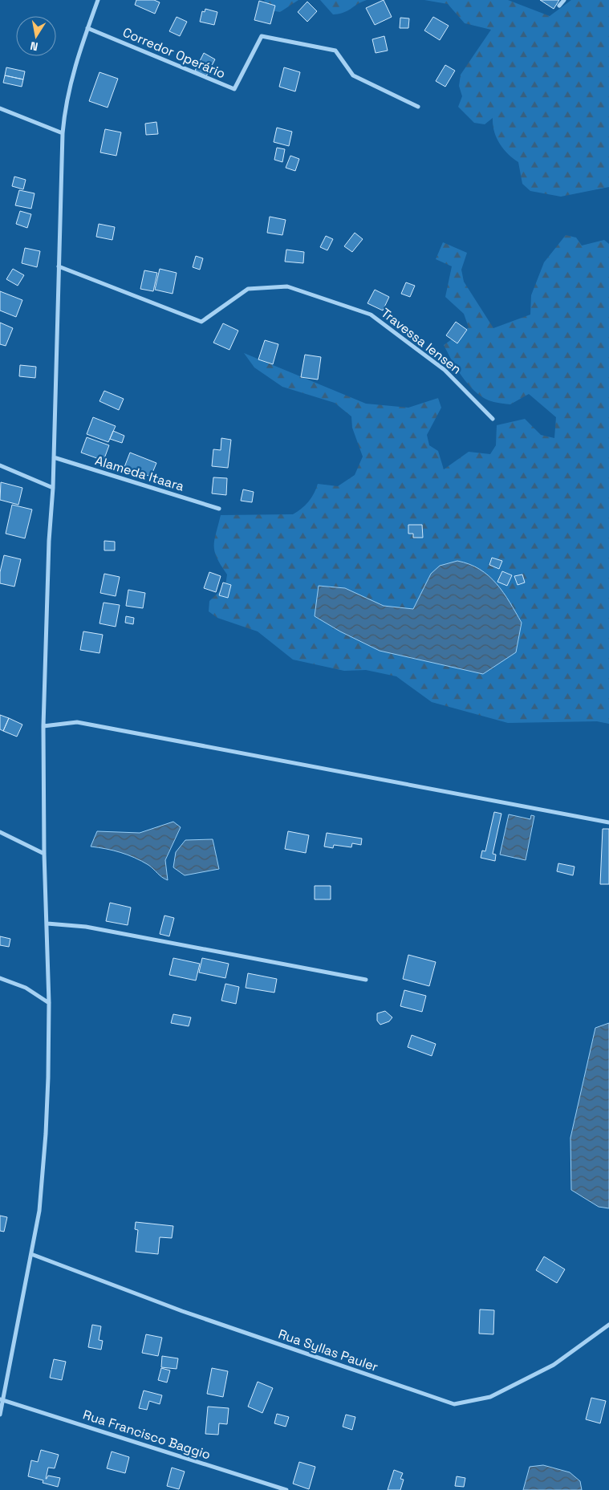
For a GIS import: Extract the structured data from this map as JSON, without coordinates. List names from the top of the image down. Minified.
{"streets":{"street":["Corredor Operário","Travessa Iensen","Alameda Itaara","Rua Syllas Pauler","Rua Francisco Baggio"]},"north":"bottom"}
